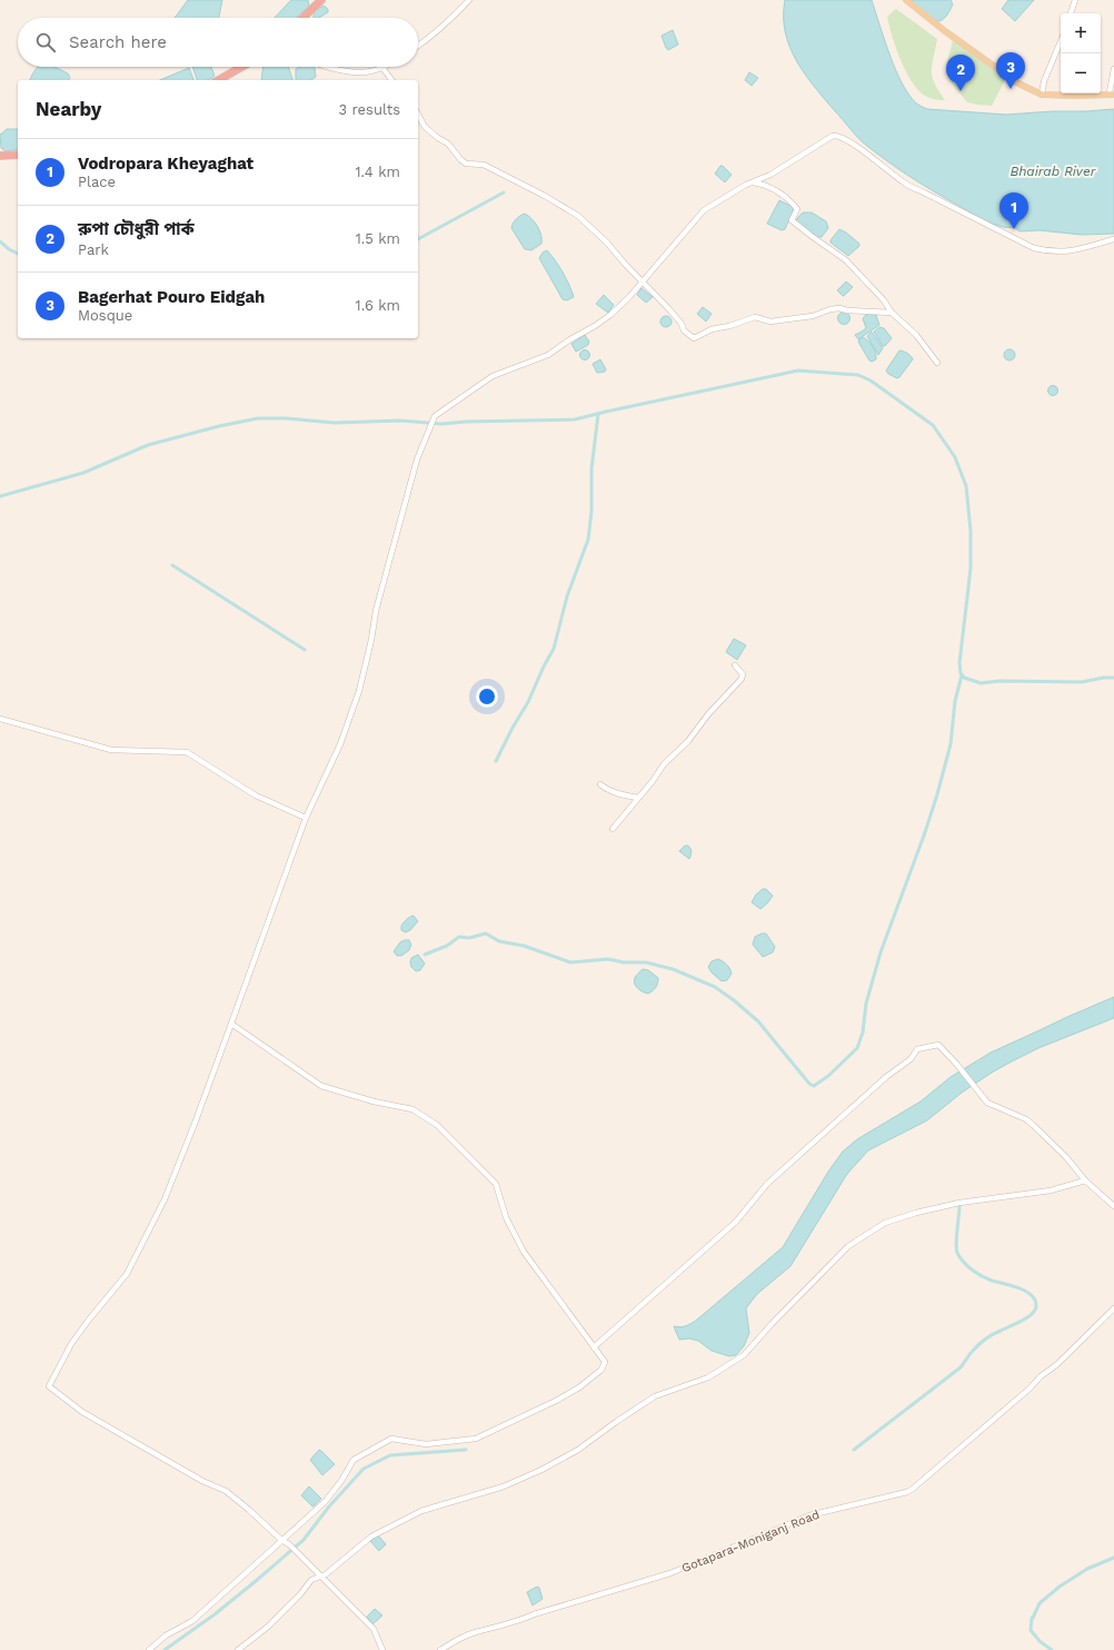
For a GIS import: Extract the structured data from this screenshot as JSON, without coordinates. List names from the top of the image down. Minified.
{"streets":{"street":["Gotapara-Moniganj Road"]},"water":["Bhairab River"],"page":{"map_buttons":["+","−"],"search":"Search here","pins":["3","2","1"],"heading":["Nearby","3 results"],"list":[{"mark":"1","name":"Vodropara Kheyaghat","note":"Place","value":"1.4 km"},{"mark":"2","name":"রুপা চৌধুরী পার্ক","note":"Park","value":"1.5 km"},{"mark":"3","name":"Bagerhat Pouro Eidgah","note":"Mosque","value":"1.6 km"}]}}
